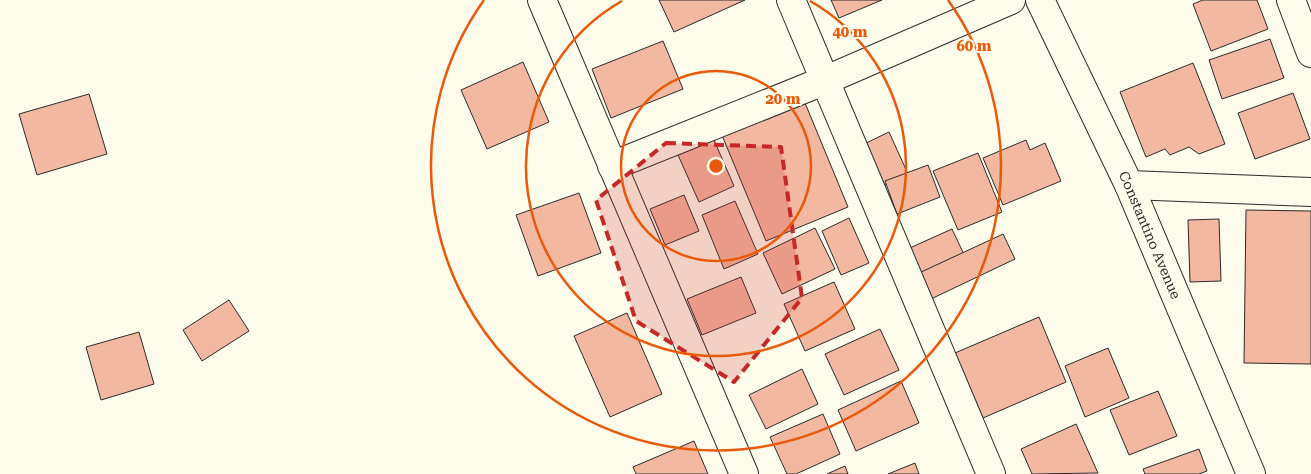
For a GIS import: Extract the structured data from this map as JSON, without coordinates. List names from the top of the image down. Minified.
{"streets":{"street":["Constantino Avenue"]},"rings":["40 m","60 m","20 m"]}
